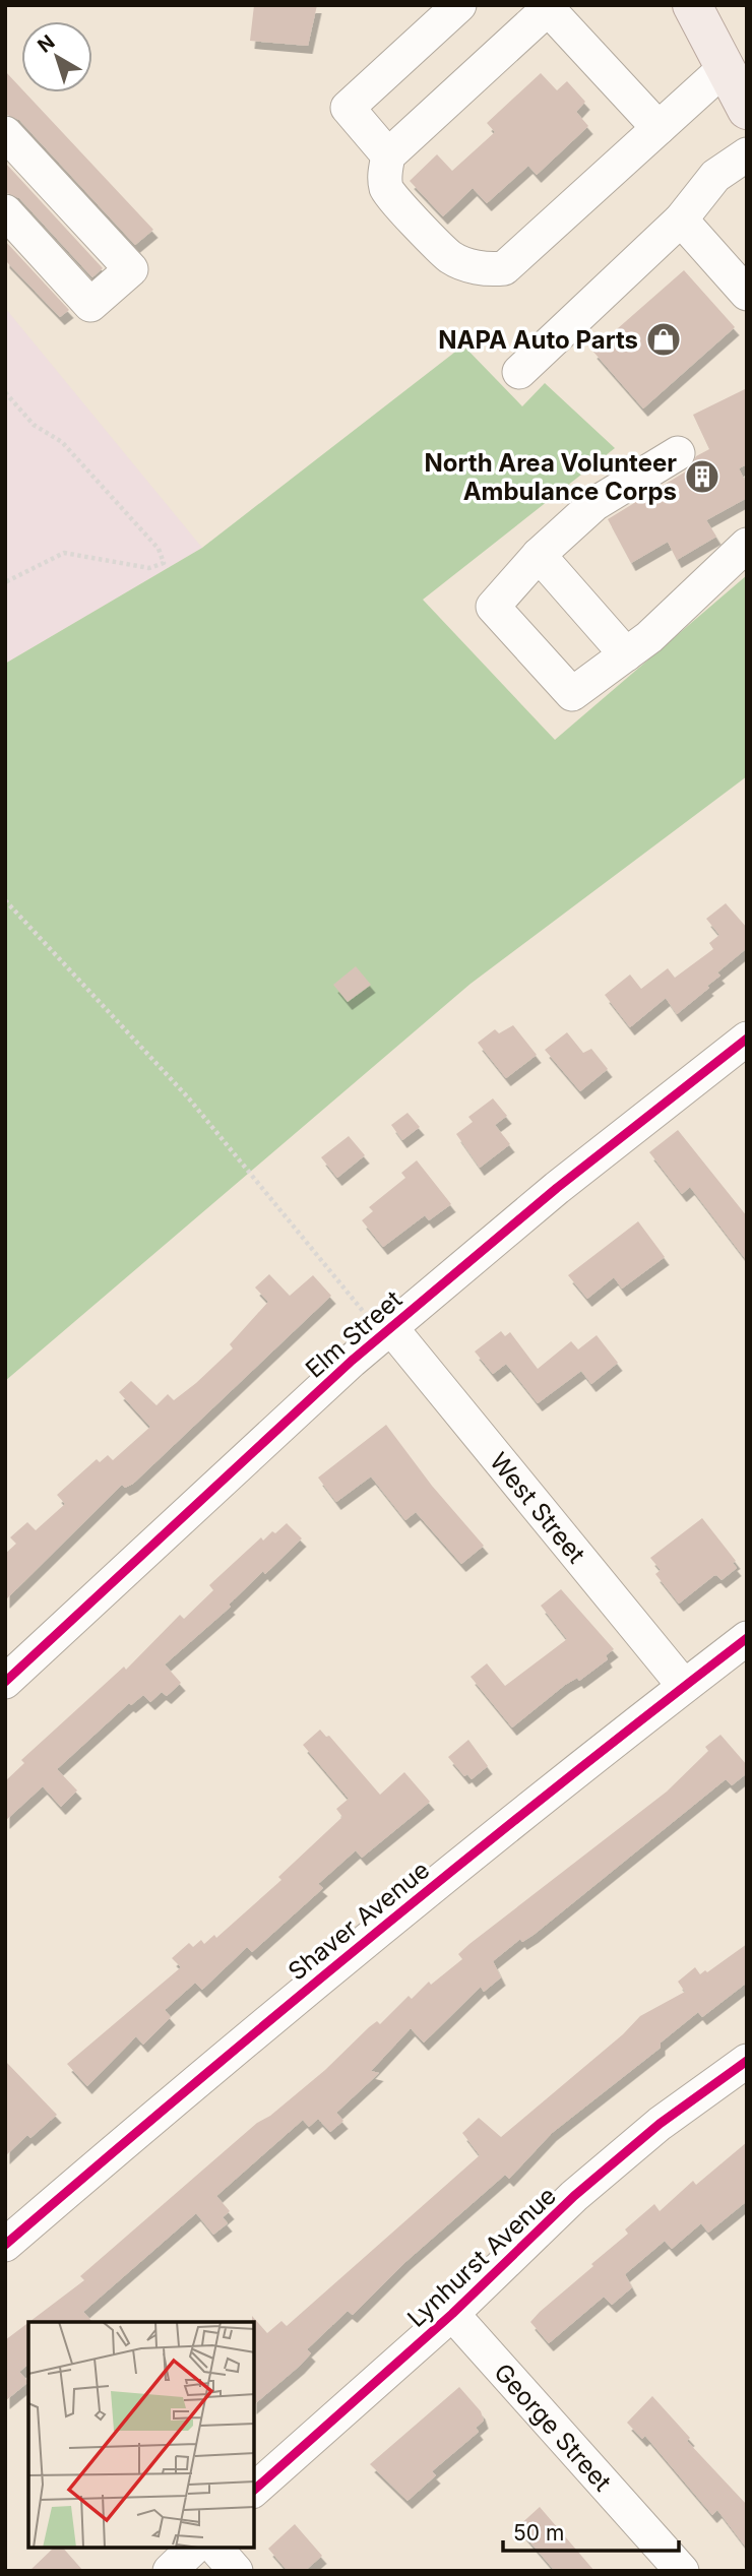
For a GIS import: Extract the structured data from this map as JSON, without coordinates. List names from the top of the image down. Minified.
{"streets":{"street":["Elm Street","West Street","Shaver Avenue","Lynhurst Avenue","George Street"]},"crossings":[["Elm Street","West Street"],["West Street","Shaver Avenue"],["Lynhurst Avenue","George Street"]],"places":{"shop":["NAPA Auto Parts"],"building":["North Area Volunteer Ambulance Corps"]},"scale_bar":"50 m","north":"top left"}
